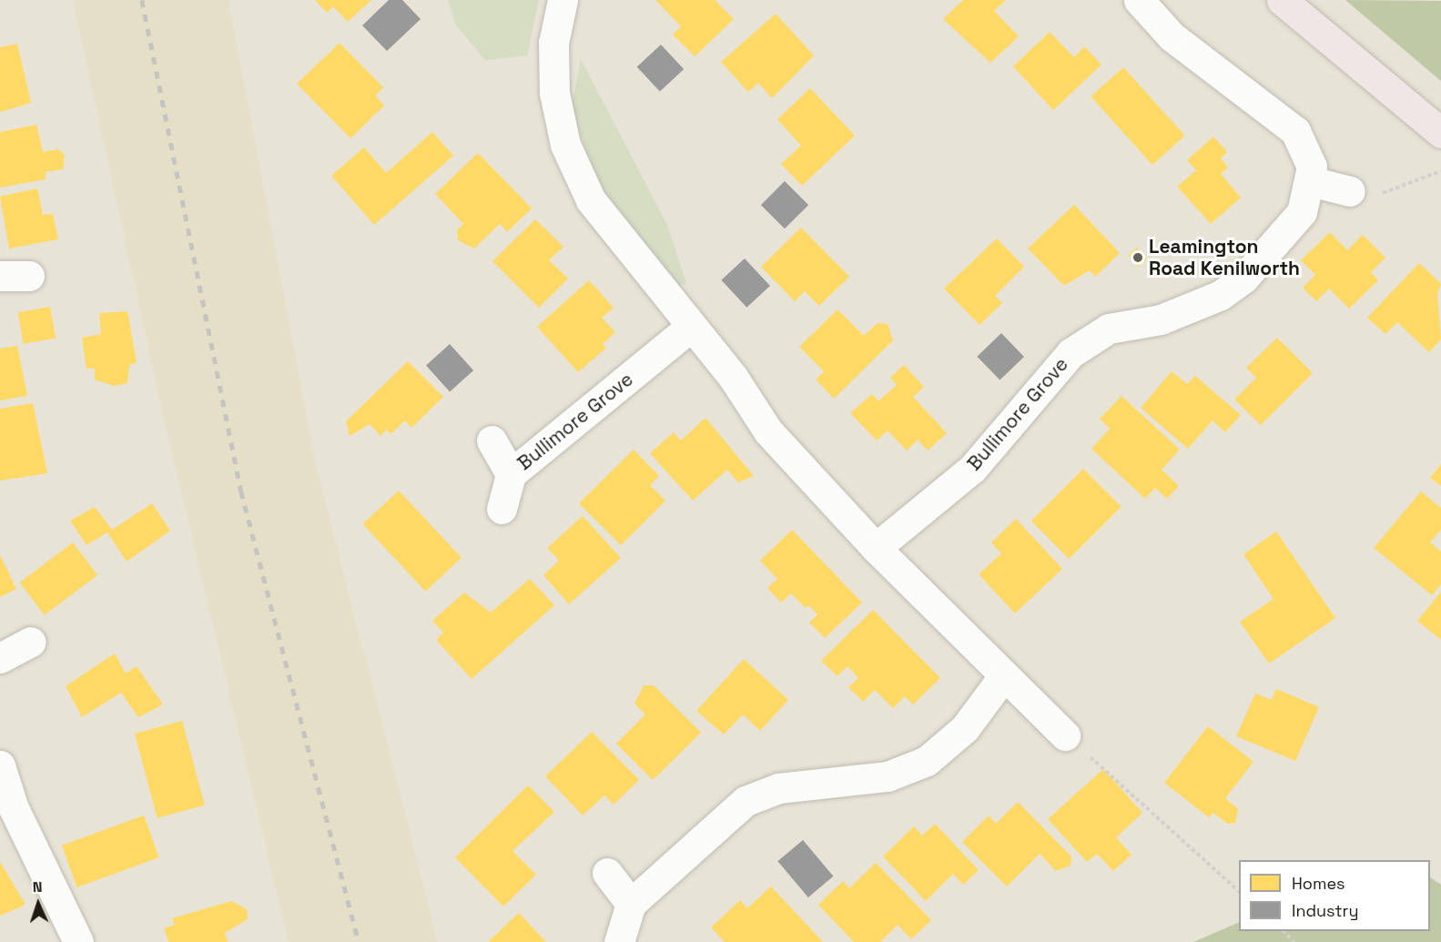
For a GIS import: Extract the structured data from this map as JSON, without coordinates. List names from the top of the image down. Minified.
{"streets":{"street":["Bullimore Grove"]},"places":["Leamington Road Kenilworth"],"legend":["Homes","Industry"],"north":"top"}
